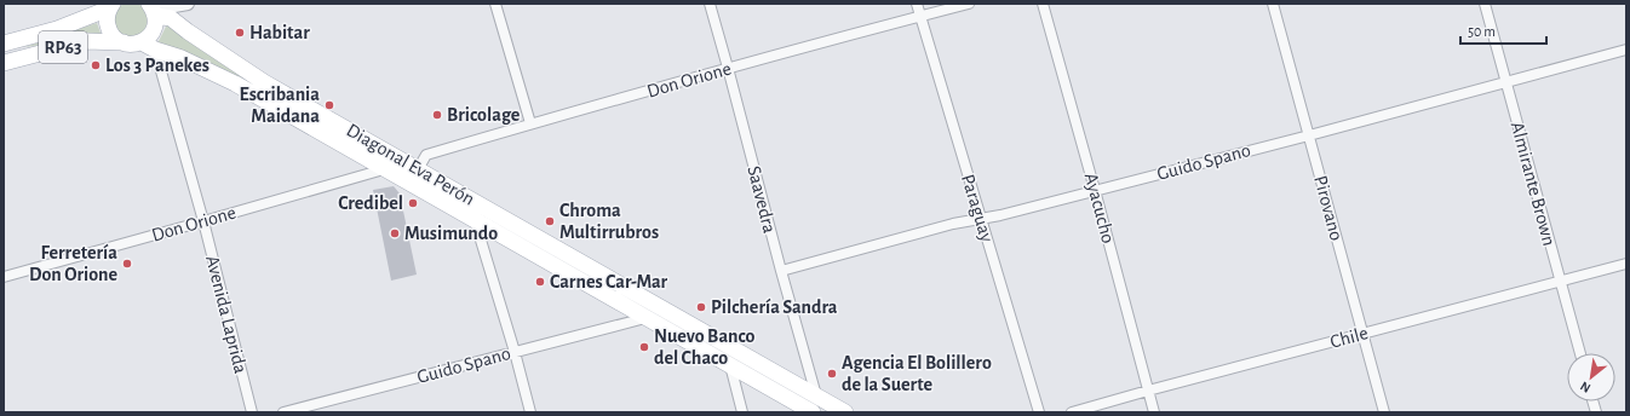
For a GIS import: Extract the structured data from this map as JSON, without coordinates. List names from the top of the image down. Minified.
{"streets":{"main road":["RP63","Diagonal Eva Perón"],"street":["Don Orione","Guido Spano","Almirante Brown","Saavedra","Paraguay","Ayacucho","Pirovano","Avenida Laprida","Chile"]},"crossings":[["RP63","Diagonal Eva Perón"],["RP63","Avenida Laprida"],["Don Orione","Diagonal Eva Perón"],["Don Orione","Saavedra"],["Don Orione","Paraguay"],["Don Orione","Avenida Laprida"],["Guido Spano","Diagonal Eva Perón"],["Guido Spano","Almirante Brown"],["Guido Spano","Saavedra"],["Guido Spano","Paraguay"],["Guido Spano","Ayacucho"],["Guido Spano","Pirovano"],["Diagonal Eva Perón","Saavedra"],["Diagonal Eva Perón","Avenida Laprida"],["Almirante Brown","Chile"],["Ayacucho","Chile"],["Pirovano","Chile"]],"places":["Habitar","Los 3 Panekes","Escribania Maidana","Bricolage","Credibel","Chroma Multirrubros","Musimundo","Ferretería Don Orione","Carnes Car-Mar","Pilchería Sandra","Nuevo Banco del Chaco","Agencia El Bolillero de la Suerte"],"scale_bar":"50 m","north":"bottom left"}
